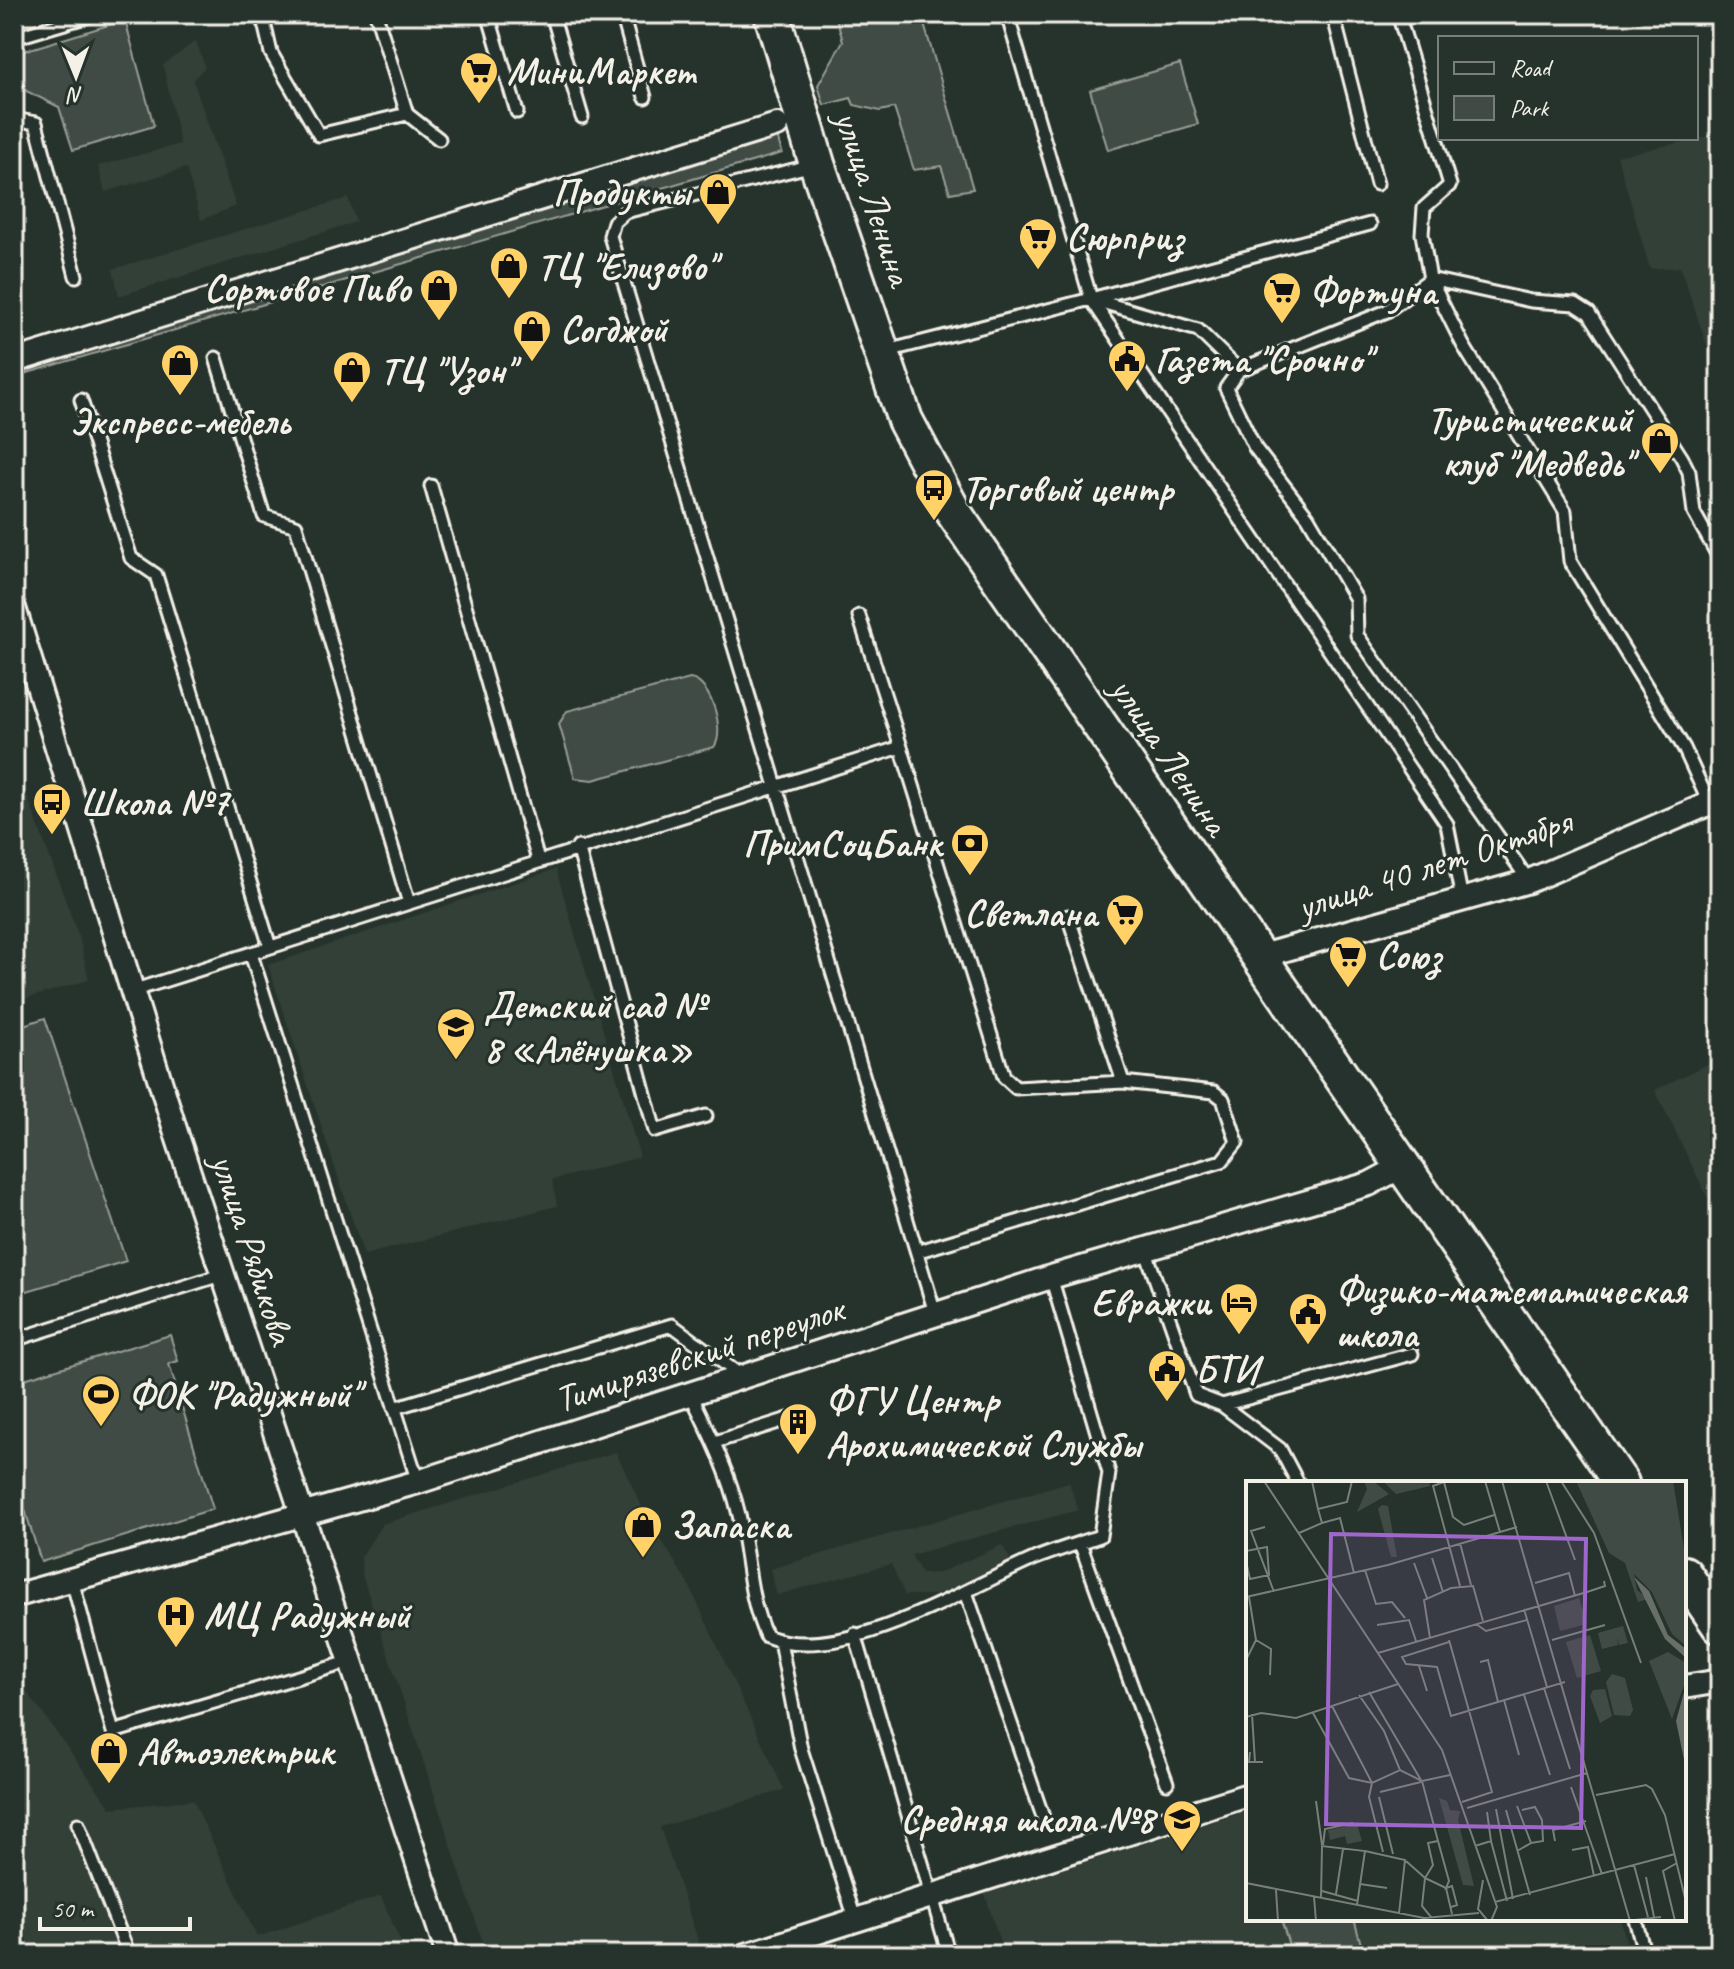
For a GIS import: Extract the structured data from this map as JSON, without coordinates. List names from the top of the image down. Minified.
{"streets":{"main road":["улица Ленина"],"street":["улица 40 лет Октября","улица Рябикова","Тимирязевский переулок"]},"crossings":[["улица Ленина","улица 40 лет Октября"],["улица Ленина","Тимирязевский переулок"],["улица Рябикова","Тимирязевский переулок"]],"places":{"supermarket":["МиниМаркет","Сюрприз","Фортуна","Светлана","Союз"],"shop":["Продукты","ТЦ \"Елизово\"","Сортовое Пиво","Согджой","Экспресс-мебель","ТЦ \"Узон\"","Туристический клуб \"Медведь\"","Запаска","Автоэлектрик"],"public building":["Газета \"Срочно\"","Физико-математическая школа","БТИ"],"bus stop":["Торговый центр","Школа №7"],"bank":["ПримСоцБанк"],"school or university":["Детский сад № 8 «Алёнушка»","Средняя школа №8"],"hotel":["Евражки"],"sports":["ФОК \"Радужный\""],"building":["ФГУ Центр Арохимической Службы"],"hospital":["МЦ Радужный"]},"legend":["Road","Park"],"scale_bar":"50 m","north":"bottom"}
